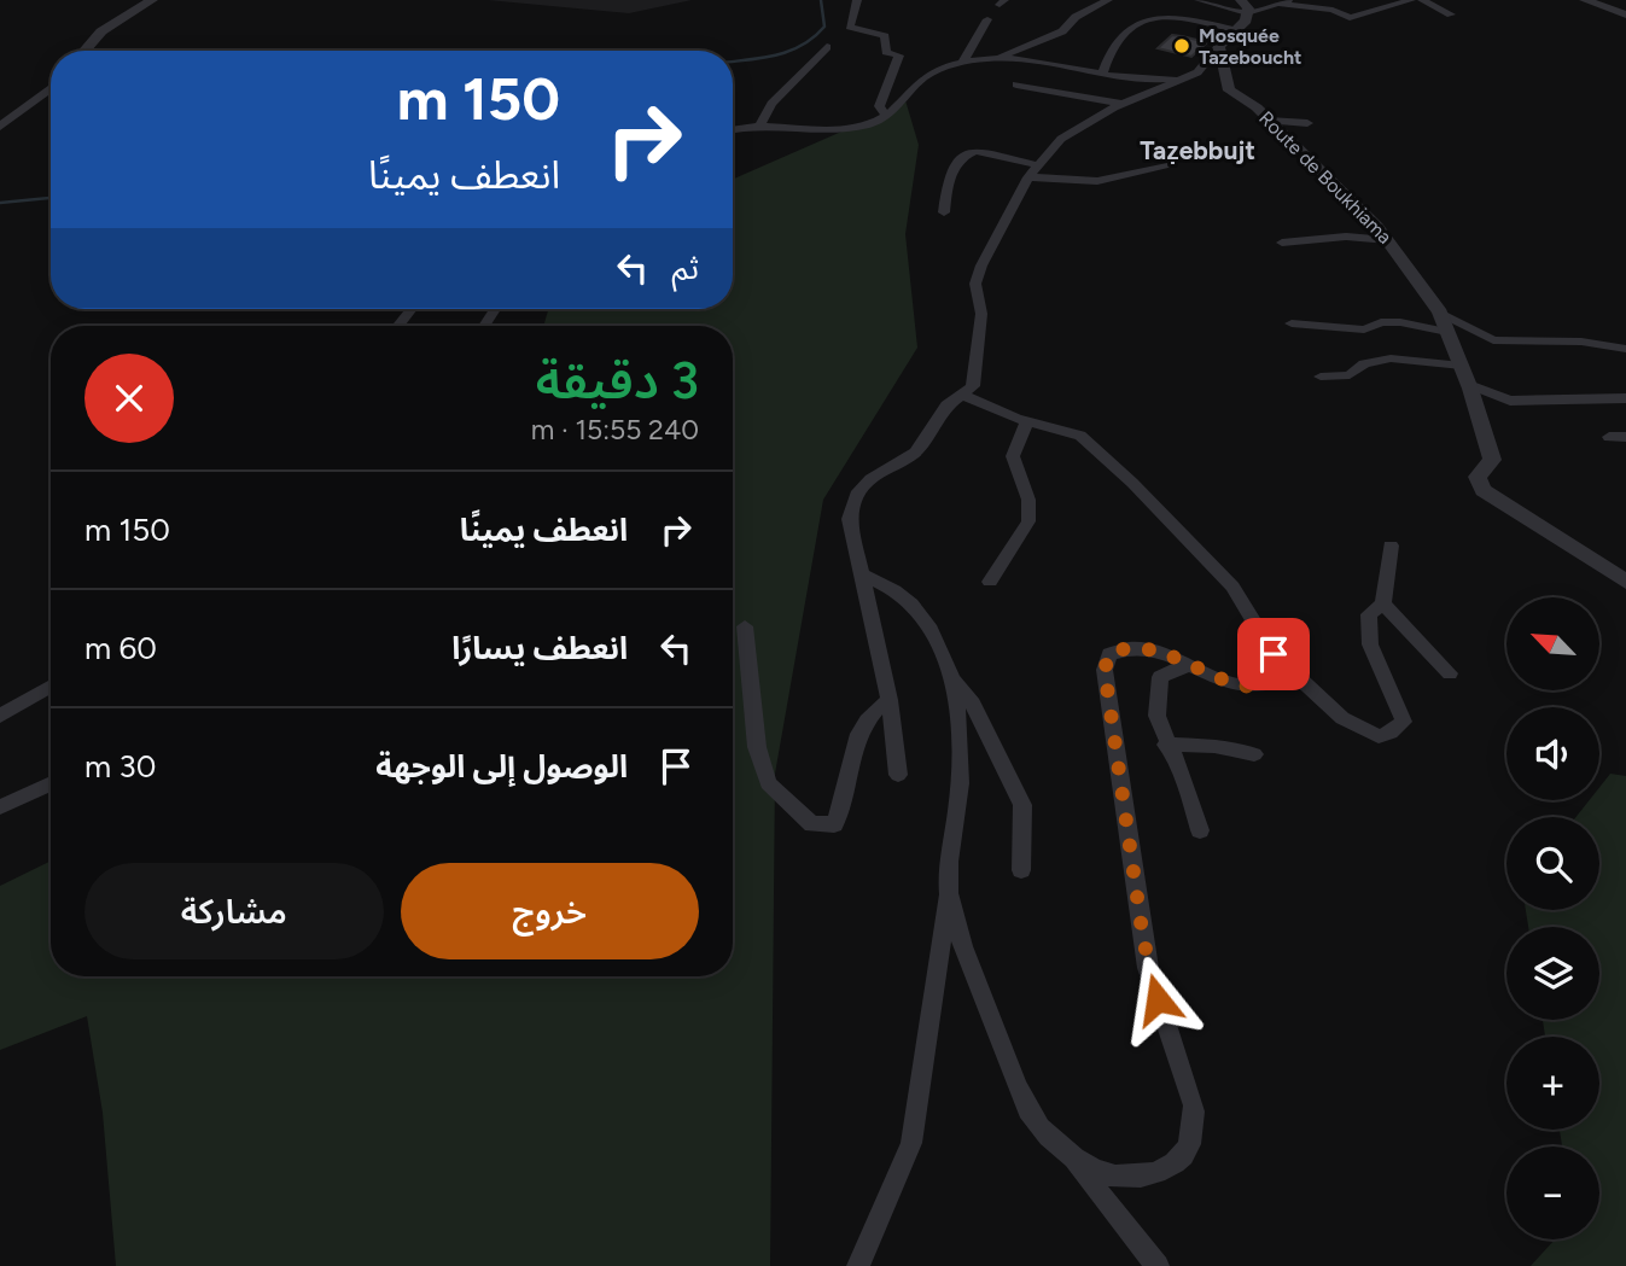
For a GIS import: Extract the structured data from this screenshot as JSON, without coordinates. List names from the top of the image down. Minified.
{"streets":{"street":["Route de Boukhiama"]},"districts":["Taẓebbujt"],"places":["Mosquée Tazeboucht"],"north":"top left","page":{"turn":["150 m","انعطف يمينًا"],"then":"ثم","heading":["3 دقيقة","240 m · 15:55"],"list":[{"name":"انعطف يمينًا","value":"150 m"},{"name":"انعطف يسارًا","value":"60 m"},{"name":"الوصول إلى الوجهة","value":"30 m"}],"map_buttons":["+","−"],"buttons":["خروج","مشاركة"]}}
